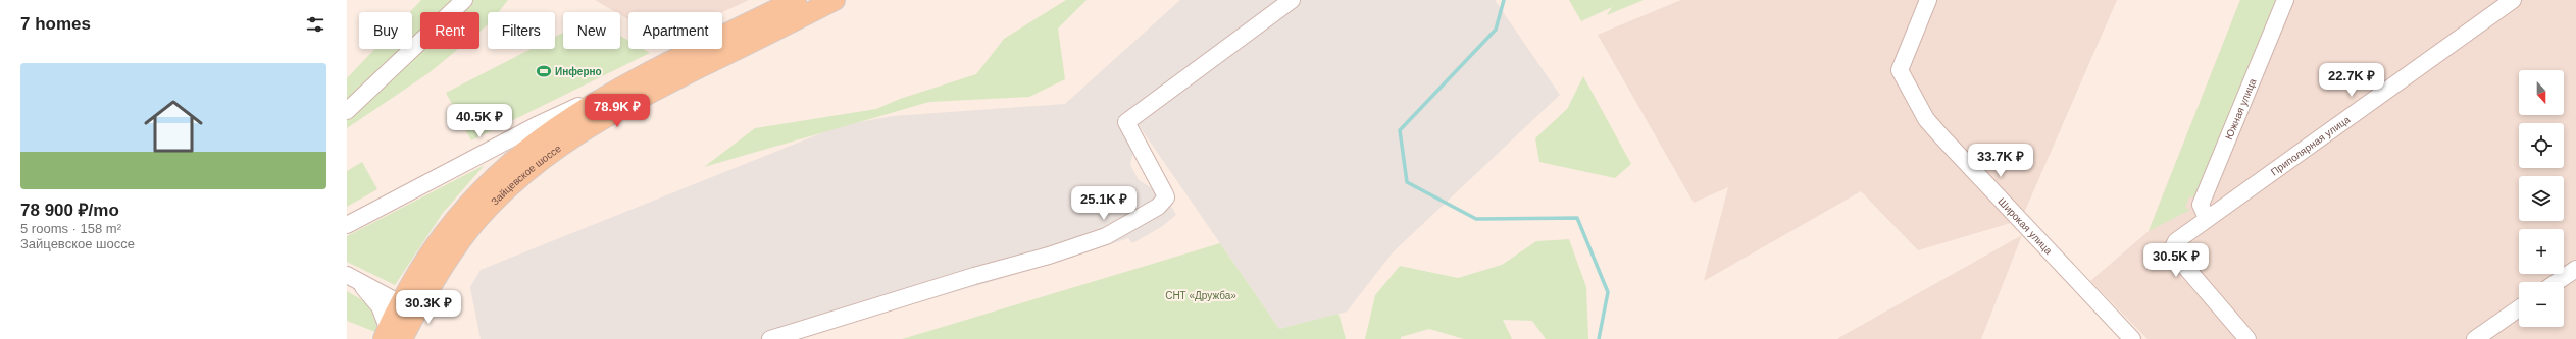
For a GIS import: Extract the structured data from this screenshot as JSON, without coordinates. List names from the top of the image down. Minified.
{"streets":{"main road":["Зайцевское шоссе"],"street":["Южная улица","Приполярная улица","Широкая улица"]},"crossings":[["Южная улица","Приполярная улица"]],"parks":["СНТ «Дружба»"],"places":{"sports":["Инферно"]},"north":"bottom","page":{"heading":"7 homes","chip":["Buy","Rent","Filters","New","Apartment"],"list":[{"name":"78 900 ₽/mo","note":"5 rooms · 158 m² · Зайцевское шоссе"}],"price":["22.7K ₽","78.9K ₽","40.5K ₽","33.7K ₽","25.1K ₽","30.5K ₽","30.3K ₽"],"map_buttons":["+","−"]}}
